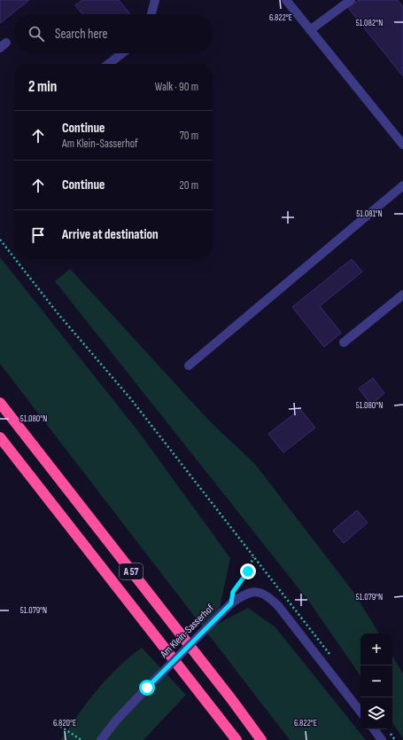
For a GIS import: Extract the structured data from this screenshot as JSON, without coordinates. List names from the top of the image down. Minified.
{"streets":{"highway":["A 57"],"street":["Am Klein-Sasserhof"]},"page":{"search":"Search here","heading":["2 min","Walk · 90 m"],"list":[["Continue","Am Klein-Sasserhof","70 m"],["Continue","20 m"],"Arrive at destination"],"map_buttons":["+","−"]},"coordinates":["6.822°E","51.082°N","51.081°N","51.080°N","51.079°N","6.820°E"]}
